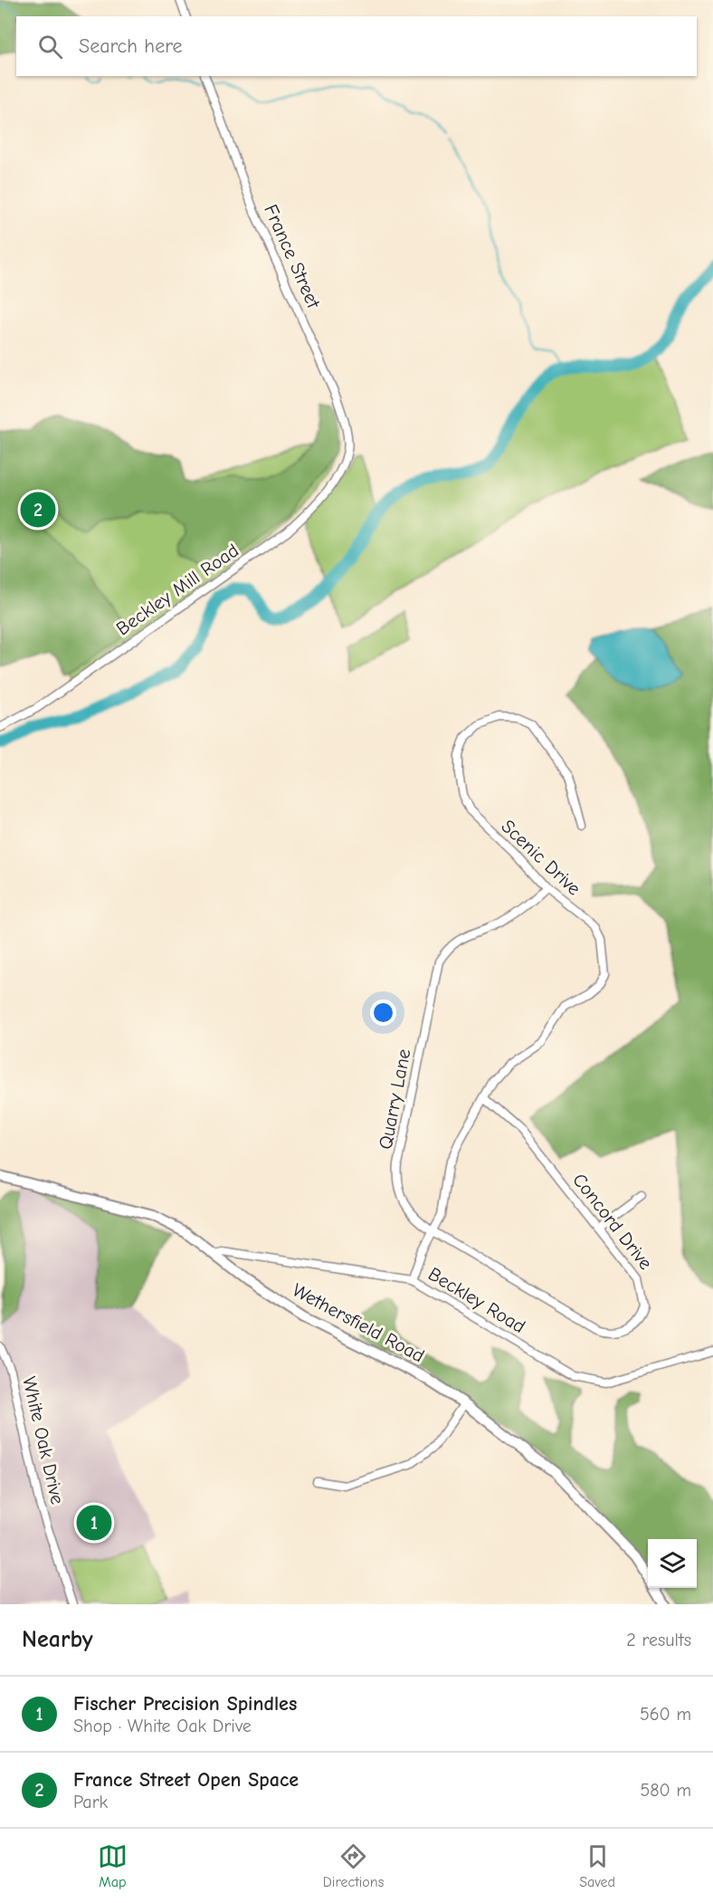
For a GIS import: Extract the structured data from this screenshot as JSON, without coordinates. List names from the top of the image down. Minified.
{"streets":{"street":["France Street","Beckley Mill Road","Scenic Drive","Quarry Lane","Concord Drive","Beckley Road","Wethersfield Road","White Oak Drive"]},"crossings":[["France Street","Beckley Mill Road"],["Scenic Drive","Quarry Lane"],["Scenic Drive","Concord Drive"],["Scenic Drive","Beckley Road"],["Quarry Lane","Concord Drive"],["Beckley Road","Wethersfield Road"]],"page":{"search":"Search here","pins":["2","1"],"heading":["Nearby","2 results"],"list":[{"mark":"1","name":"Fischer Precision Spindles","note":"Shop · White Oak Drive","value":"560 m"},{"mark":"2","name":"France Street Open Space","note":"Park","value":"580 m"}],"nav":["Map","Directions","Saved"]}}
